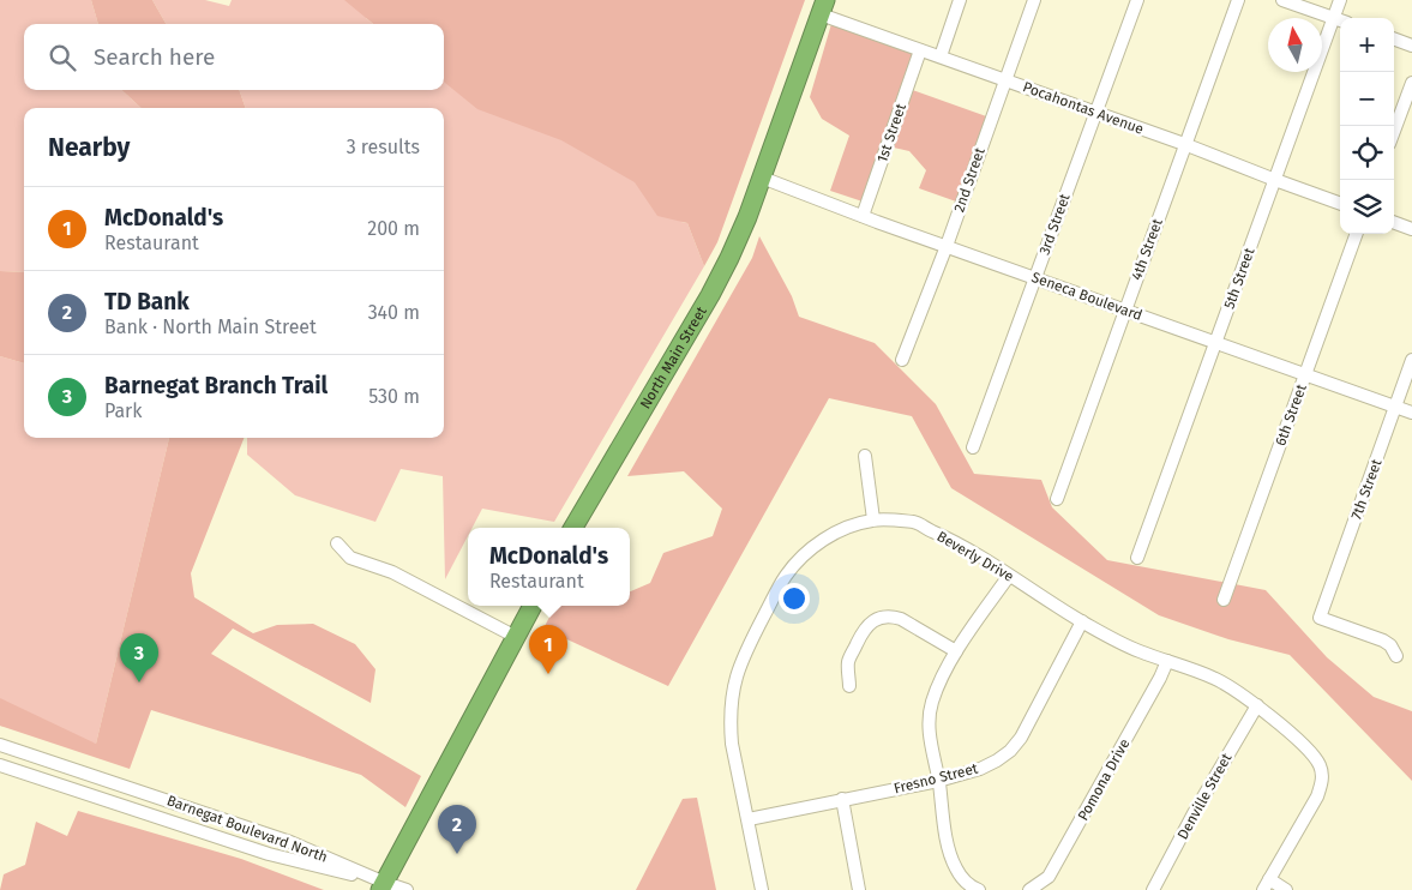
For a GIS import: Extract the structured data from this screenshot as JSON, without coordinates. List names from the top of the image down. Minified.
{"streets":{"highway":["North Main Street"],"street":["Pocahontas Avenue","1st Street","2nd Street","3rd Street","4th Street","5th Street","Seneca Boulevard","6th Street","7th Street","Beverly Drive","Fresno Street","Pomona Drive","Denville Street","Barnegat Boulevard North"]},"crossings":[["Pocahontas Avenue","1st Street"],["Pocahontas Avenue","2nd Street"],["Pocahontas Avenue","3rd Street"],["Pocahontas Avenue","4th Street"],["Pocahontas Avenue","5th Street"],["Pocahontas Avenue","North Main Street"],["1st Street","Seneca Boulevard"],["2nd Street","Seneca Boulevard"],["3rd Street","Seneca Boulevard"],["4th Street","Seneca Boulevard"],["5th Street","Seneca Boulevard"],["Seneca Boulevard","North Main Street"],["Seneca Boulevard","6th Street"],["Seneca Boulevard","7th Street"],["Beverly Drive","Fresno Street"],["Beverly Drive","Pomona Drive"],["Beverly Drive","Denville Street"]],"north":"top","page":{"map_buttons":["+","−"],"search":"Search here","heading":["Nearby","3 results"],"list":[{"mark":"1","name":"McDonald's","note":"Restaurant","value":"200 m"},{"mark":"2","name":"TD Bank","note":"Bank · North Main Street","value":"340 m"},{"mark":"3","name":"Barnegat Branch Trail","note":"Park","value":"530 m"}],"popup":["McDonald's","Restaurant"],"pins":["1","3","2"]}}
